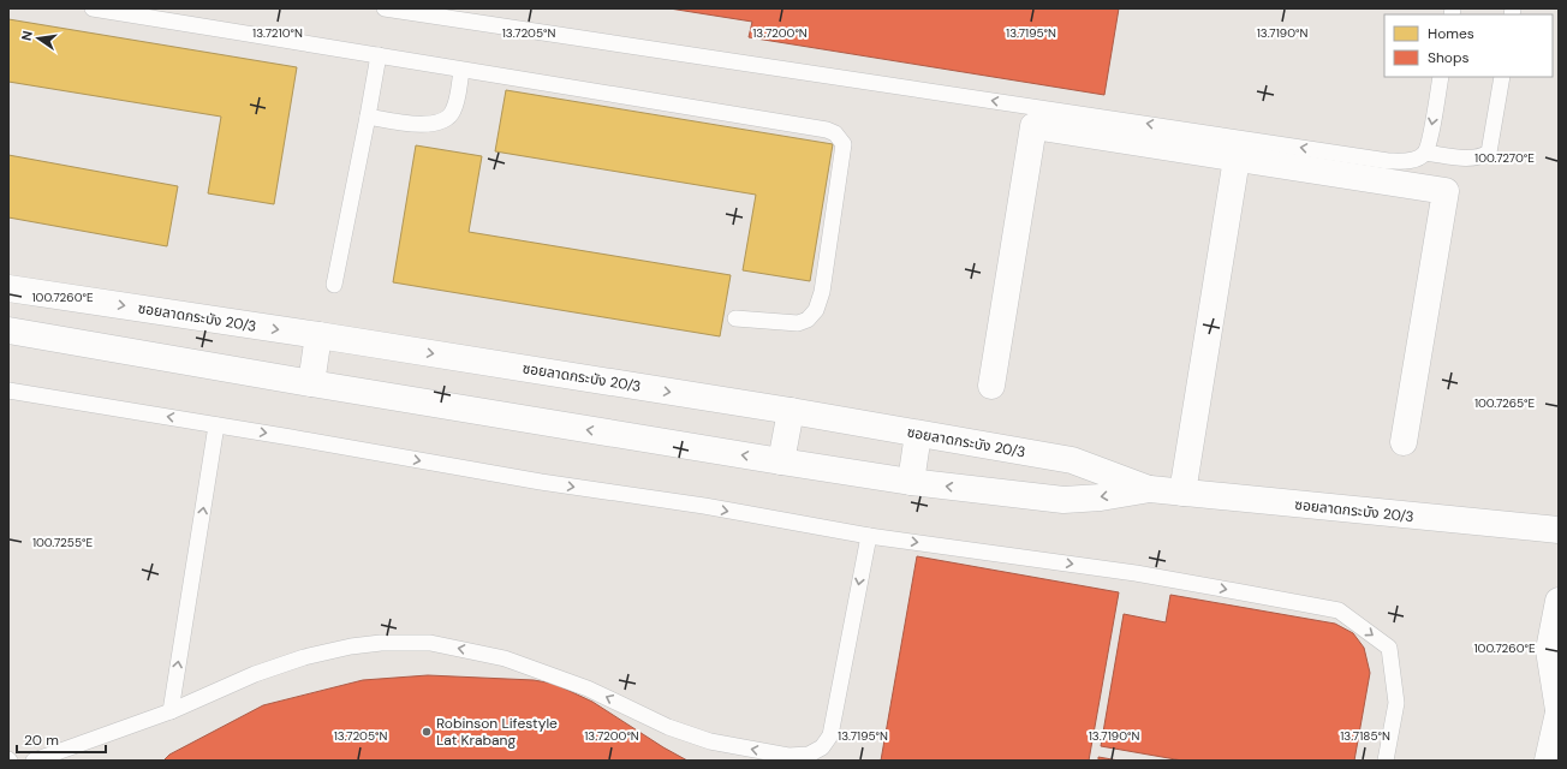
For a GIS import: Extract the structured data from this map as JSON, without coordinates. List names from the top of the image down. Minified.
{"streets":{"street":["ซอยลาดกระบัง 20/3"]},"places":["Robinson Lifestyle Lat Krabang"],"legend":["Homes","Shops"],"scale_bar":"20 m","north":"left","coordinates":["13.7210°N","13.7205°N","13.7200°N","13.7195°N","13.7190°N","100.7270°E","100.7260°E","100.7265°E","100.7255°E","13.7185°N"]}
